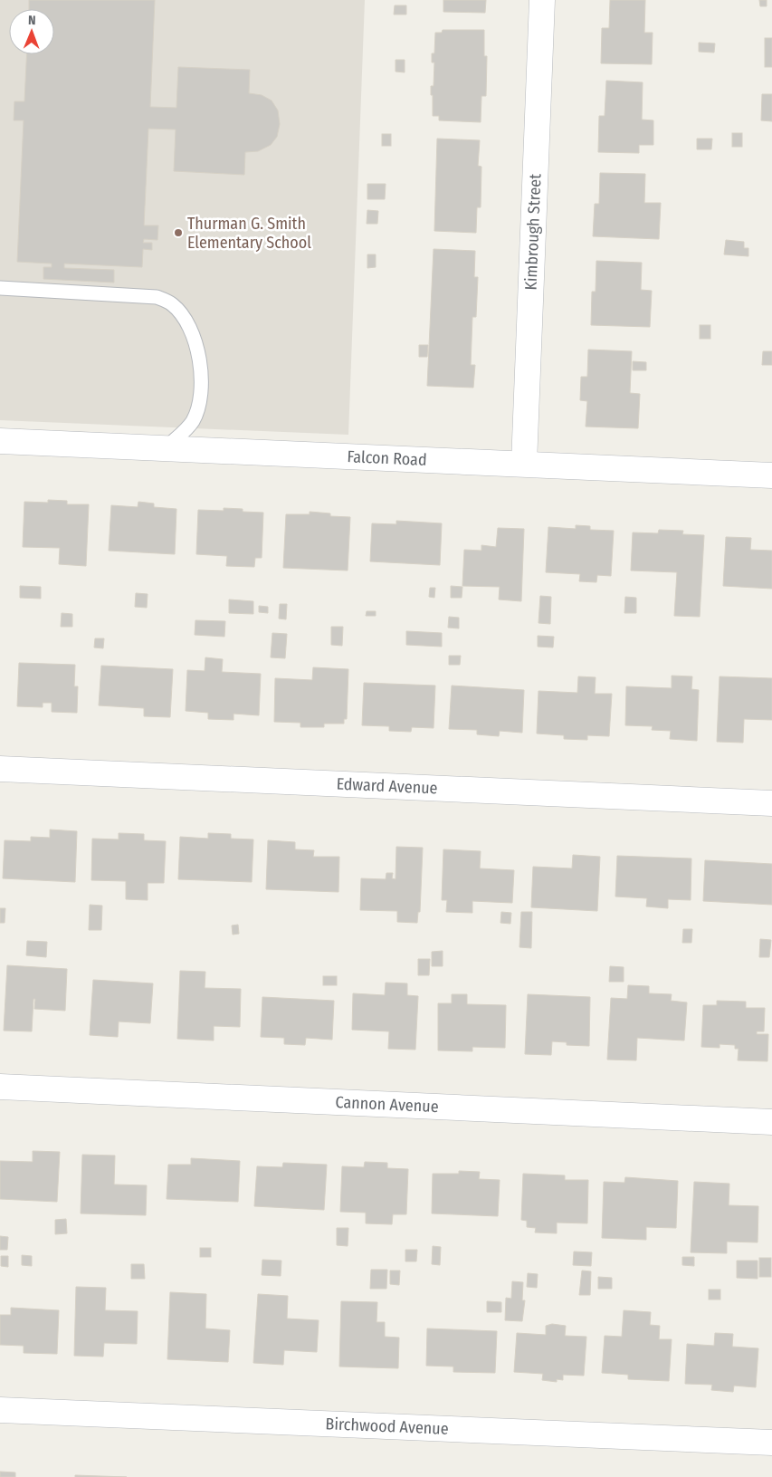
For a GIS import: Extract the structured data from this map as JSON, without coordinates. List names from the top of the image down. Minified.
{"streets":{"street":["Kimbrough Street","Falcon Road","Edward Avenue","Cannon Avenue","Birchwood Avenue"]},"crossings":[["Kimbrough Street","Falcon Road"]],"places":["Thurman G. Smith Elementary School"],"north":"top"}
